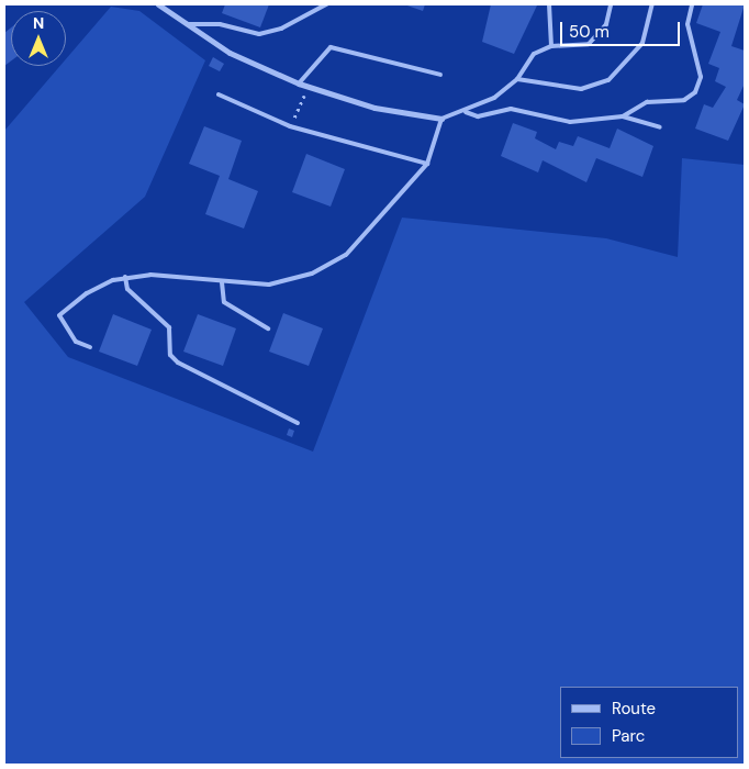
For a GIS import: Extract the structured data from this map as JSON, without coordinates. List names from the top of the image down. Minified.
{"legend":["Route","Parc"],"scale_bar":"50 m","north":"top"}
